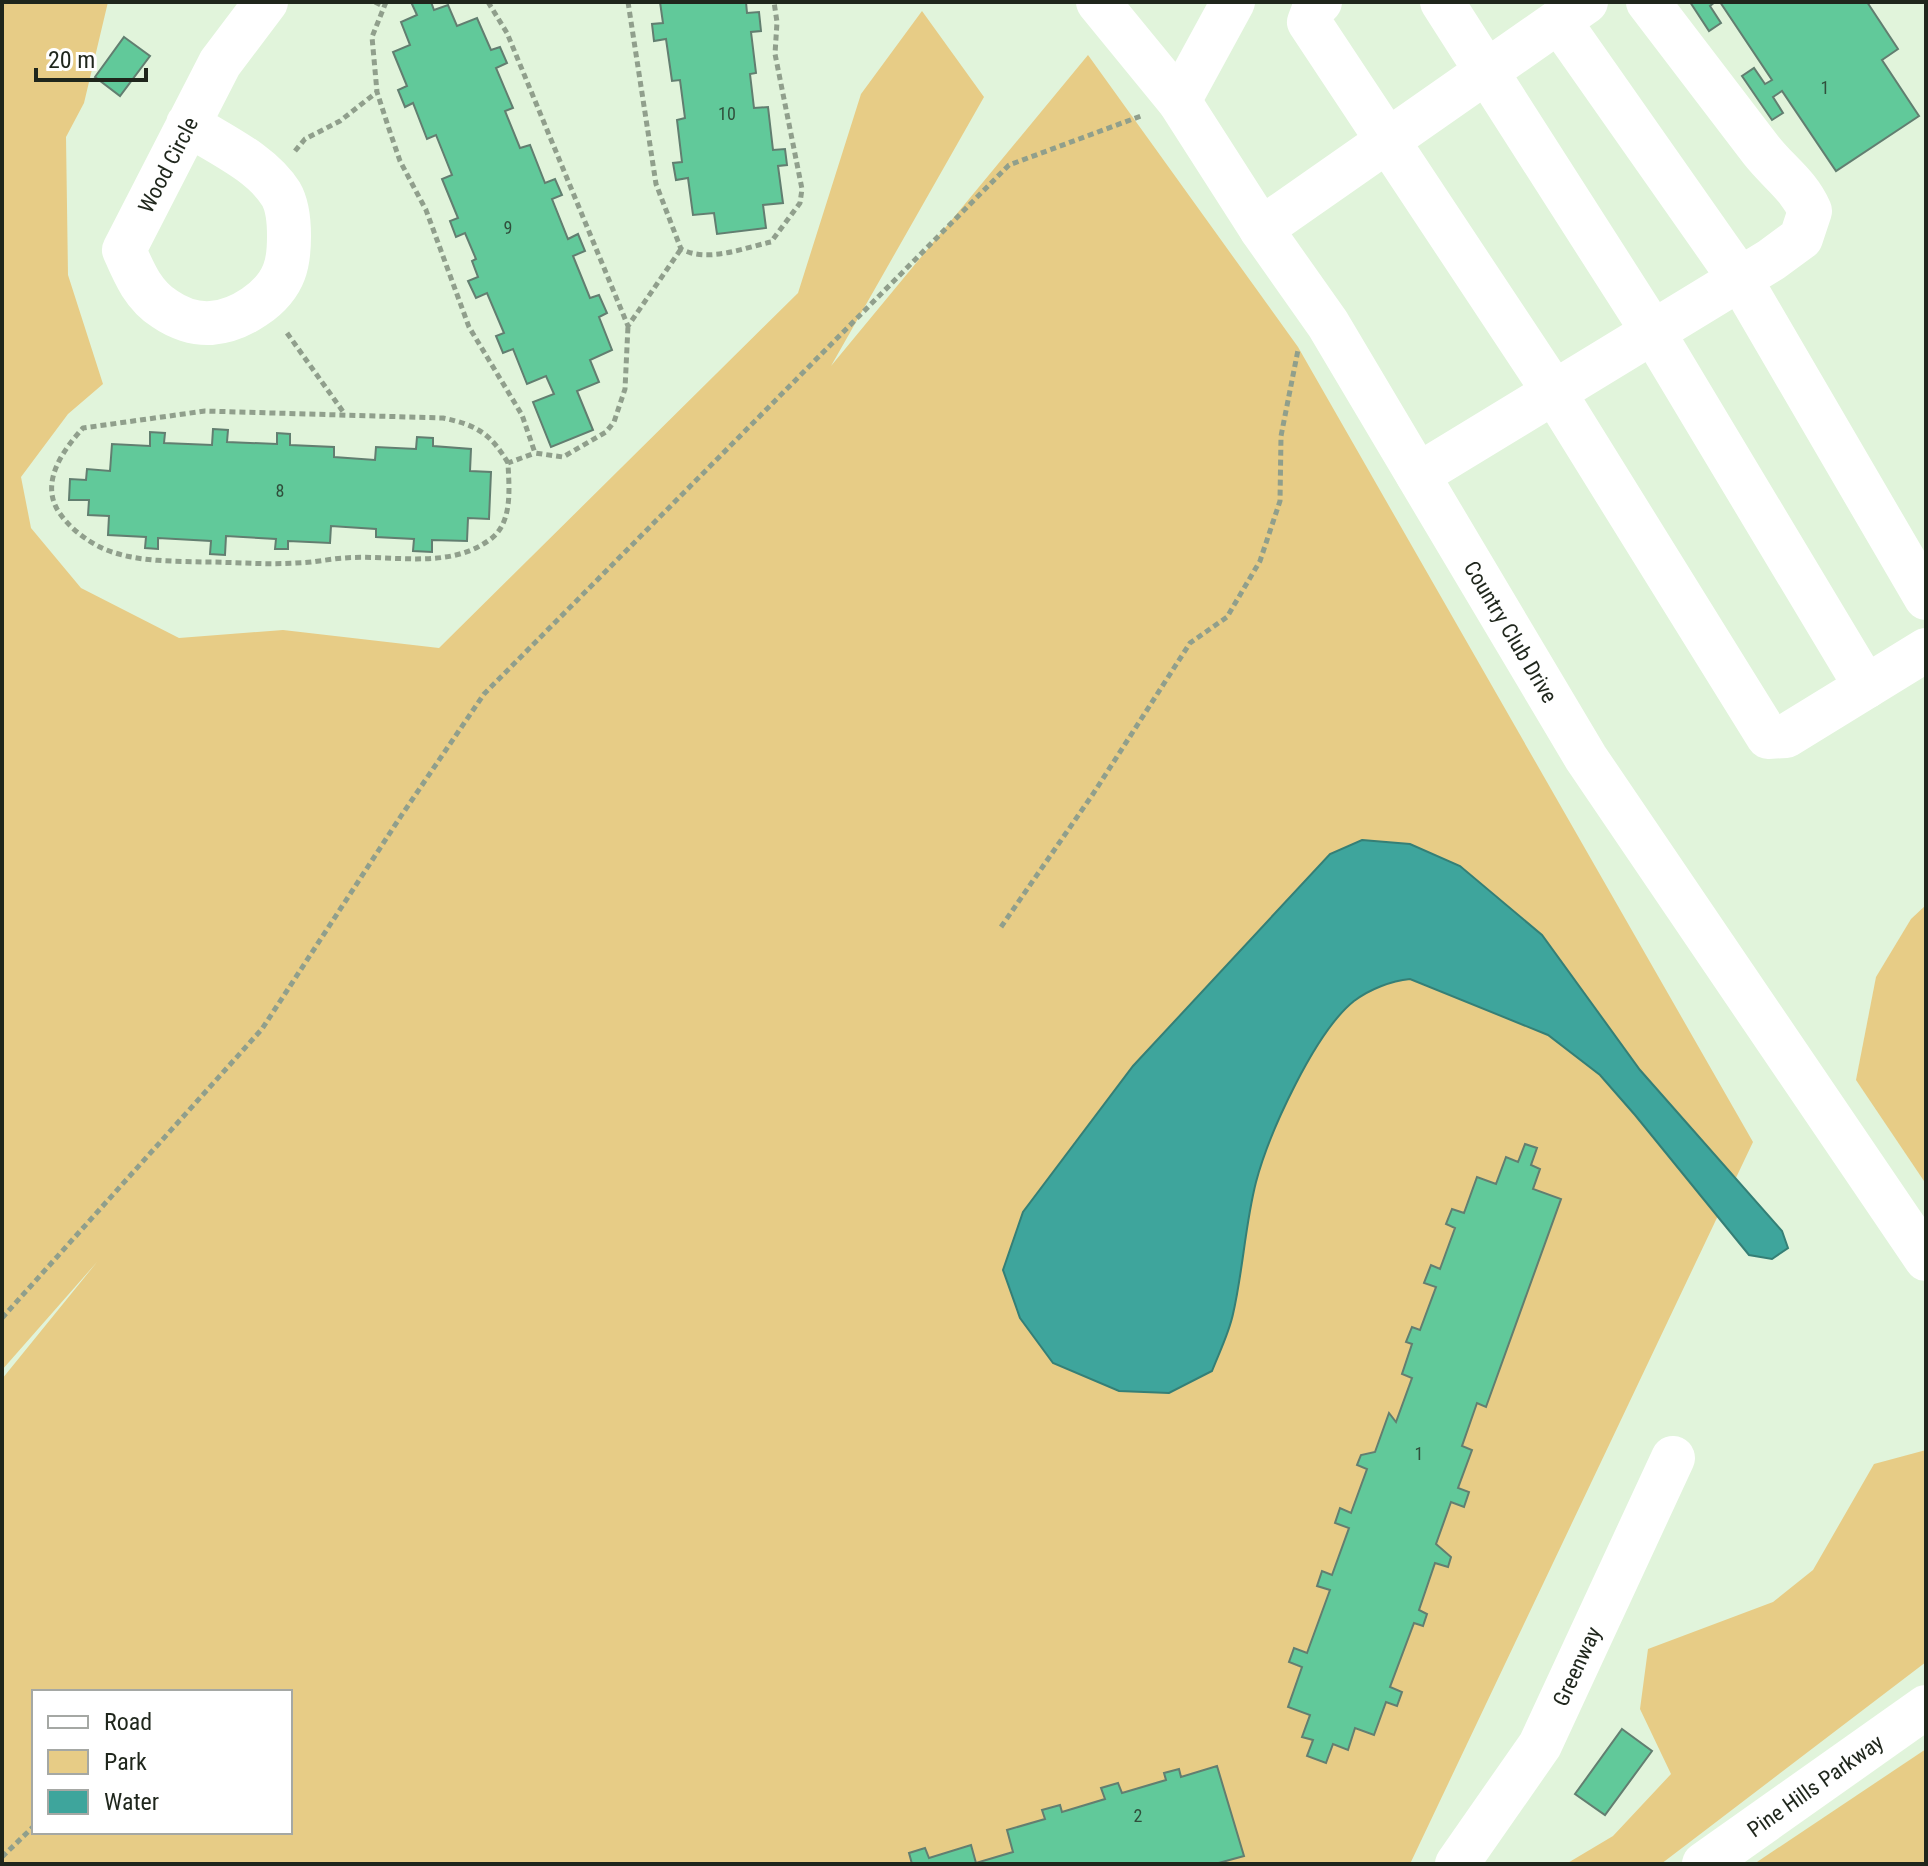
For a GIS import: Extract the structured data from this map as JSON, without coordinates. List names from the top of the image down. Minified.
{"streets":{"street":["Wood Circle","Country Club Drive","Greenway","Pine Hills Parkway"]},"house_numbers":["1","10","9","8","1","2"],"legend":["Road","Park","Water"],"scale_bar":"20 m"}
